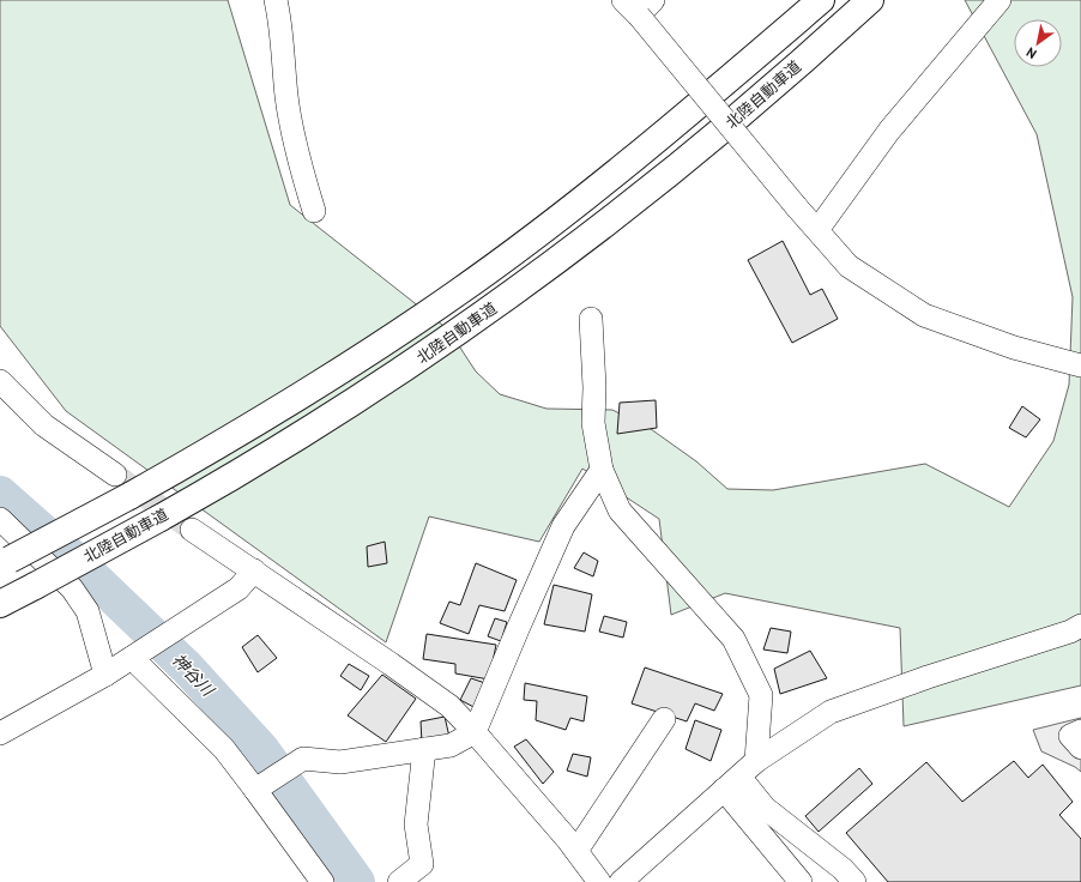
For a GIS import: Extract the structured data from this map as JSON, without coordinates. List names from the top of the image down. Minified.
{"streets":{"highway":["北陸自動車道"]},"water":["神谷川"],"north":"bottom left"}
